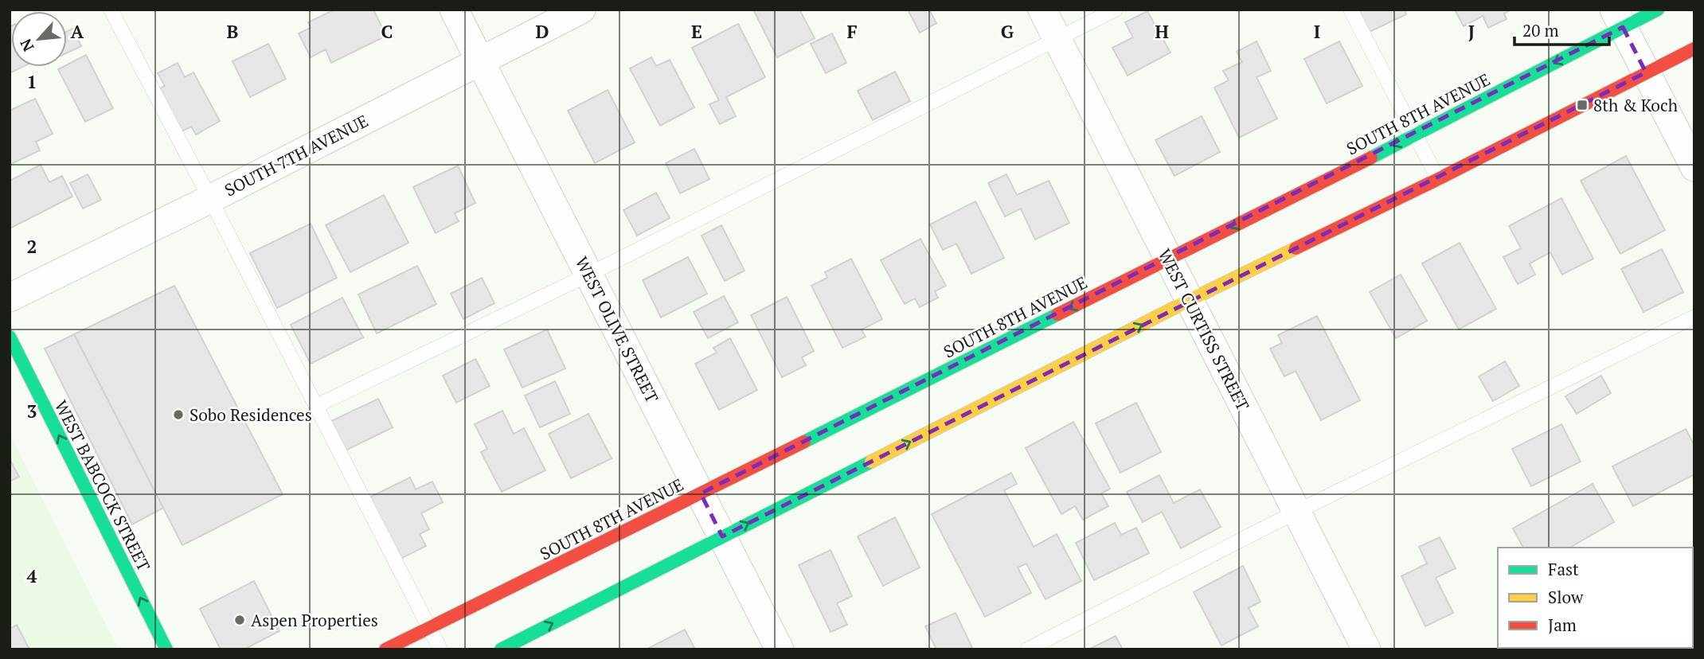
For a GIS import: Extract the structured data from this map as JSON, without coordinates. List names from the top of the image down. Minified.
{"streets":{"street":["SOUTH 8TH AVENUE","SOUTH 7TH AVENUE","WEST OLIVE STREET","WEST CURTISS STREET","WEST BABCOCK STREET"]},"crossings":[["SOUTH 8TH AVENUE","WEST OLIVE STREET"],["SOUTH 8TH AVENUE","WEST CURTISS STREET"],["SOUTH 7TH AVENUE","WEST OLIVE STREET"]],"one_way":["WEST BABCOCK STREET"],"places":{"transit":["8th & Koch"],"other":["Sobo Residences","Aspen Properties"]},"legend":["Fast","Slow","Jam"],"scale_bar":"20 m","north":"bottom left","grid":{"columns":["A","B","C","D","E","F","G","H","I","J"],"rows":["1","2","3","4"]}}
